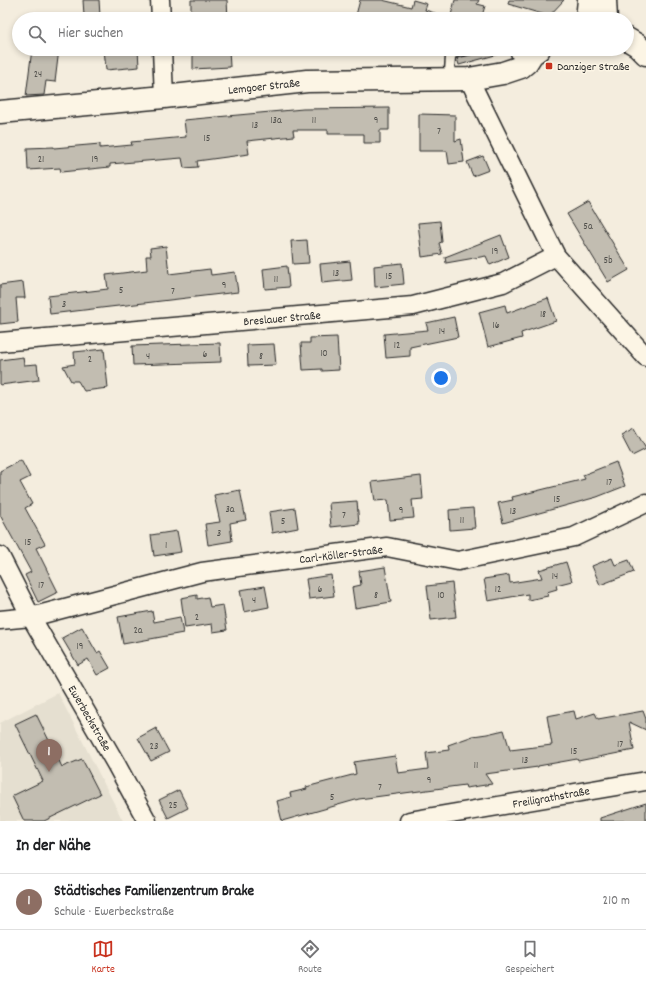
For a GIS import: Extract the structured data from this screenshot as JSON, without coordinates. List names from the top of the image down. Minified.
{"streets":{"main road":["Lemgoer Straße"],"street":["Breslauer Straße","Carl-Köller-Straße","Ewerbeckstraße","Freiligrathstraße"]},"crossings":[["Carl-Köller-Straße","Ewerbeckstraße"]],"places":{"transit":["Danziger Straße"]},"house_numbers":["24","13a","11","9","13","7","15","21","19","5a","19","5b","13","15","11","9","5","7","3","18","16","14","12","10","6","4","8","2","17","15","3a","9","13","7","11","5","3","15","1","14","17","6","12","8","10","4","2","2a","19","17","23","15","13","11","9","7","5","25"],"page":{"search":"Hier suchen","pins":"1","heading":"In der Nähe","list":[{"mark":"1","name":"Städtisches Familienzentrum Brake","note":"Schule · Ewerbeckstraße","value":"210 m"}],"nav":["Karte","Route","Gespeichert"]}}
